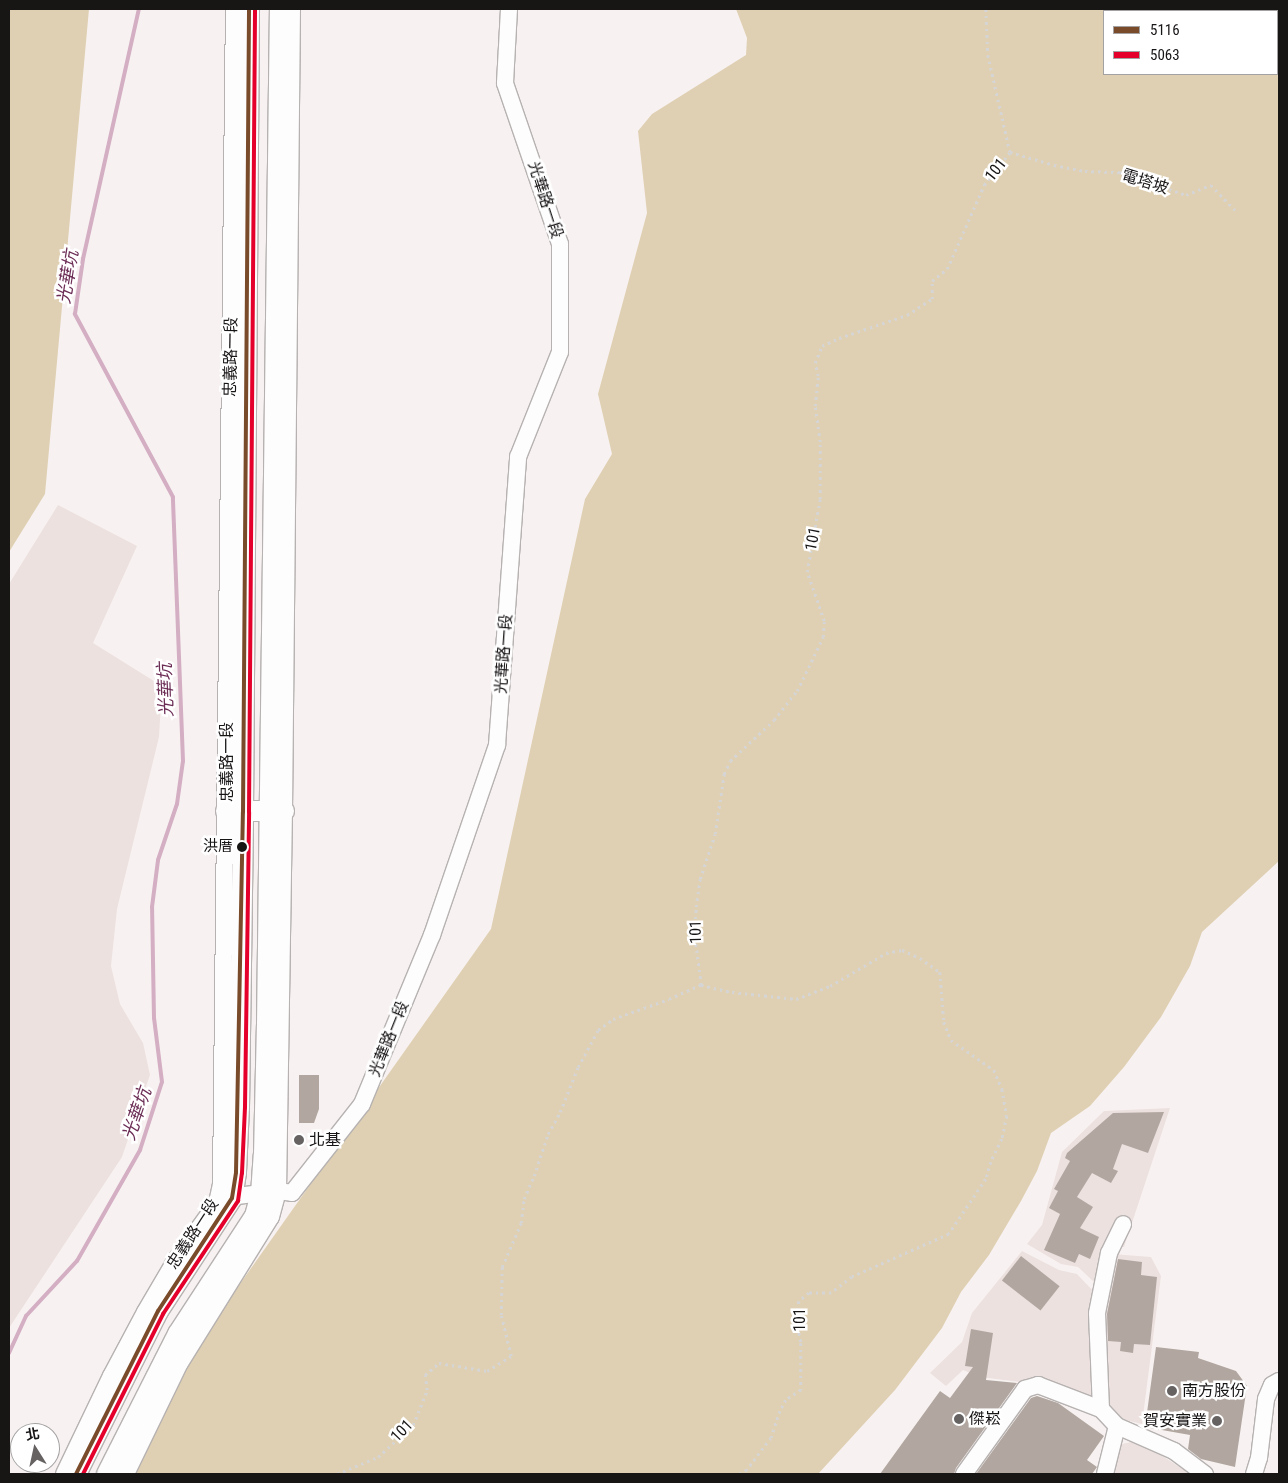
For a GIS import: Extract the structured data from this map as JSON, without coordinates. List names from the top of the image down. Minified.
{"streets":{"main road":["忠義路一段"],"street":["光華路一段"],"path":["101","電塔坡"]},"crossings":[["101","電塔坡"],["光華路一段","忠義路一段"]],"water":["光華坑"],"places":["洪厝","北基","南方股份","傑崧","賀安實業"],"lines":["transit line 5116","transit line 5063"],"legend":["5116","5063"],"north":"top"}
